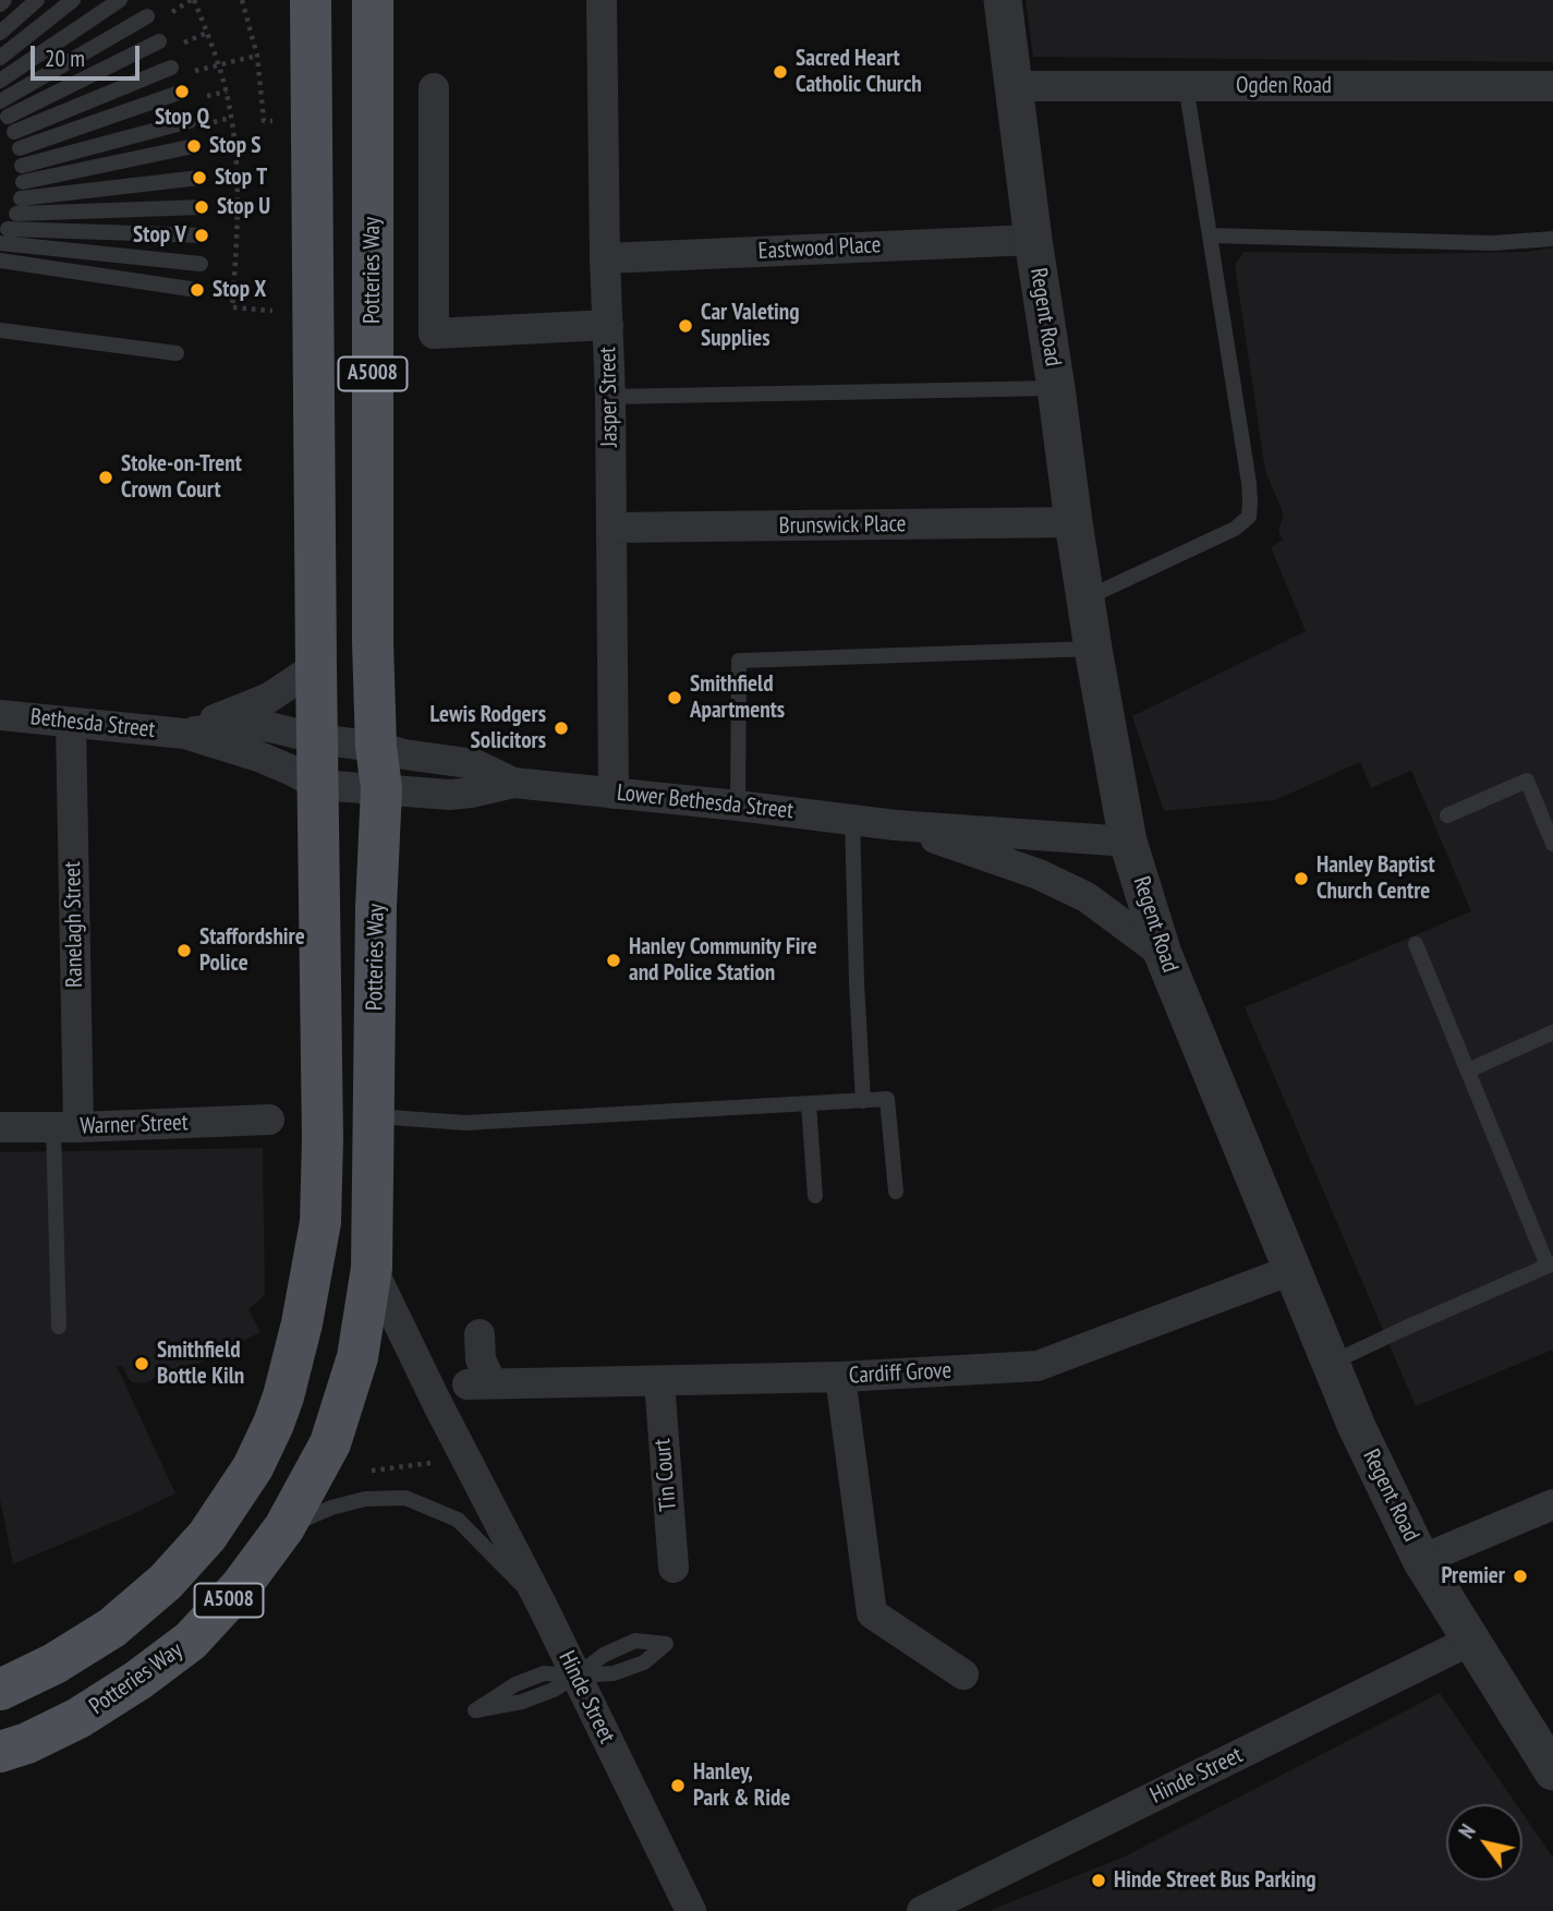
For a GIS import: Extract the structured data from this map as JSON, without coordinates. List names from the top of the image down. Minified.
{"streets":{"main road":["Potteries Way","A5008"],"street":["Ogden Road","Eastwood Place","Regent Road","Jasper Street","Brunswick Place","Bethesda Street","Lower Bethesda Street","Ranelagh Street","Warner Street","Cardiff Grove","Tin Court","Hinde Street"]},"crossings":[["Ogden Road","Regent Road"],["Eastwood Place","Regent Road"],["Eastwood Place","Jasper Street"],["Potteries Way","Bethesda Street"],["Potteries Way","Lower Bethesda Street"],["Potteries Way","Hinde Street"],["Regent Road","Brunswick Place"],["Regent Road","Lower Bethesda Street"],["Regent Road","Cardiff Grove"],["Regent Road","Hinde Street"],["A5008","Bethesda Street"],["A5008","Lower Bethesda Street"],["Jasper Street","Brunswick Place"],["Jasper Street","Lower Bethesda Street"],["Bethesda Street","Lower Bethesda Street"],["Bethesda Street","Ranelagh Street"],["Ranelagh Street","Warner Street"],["Cardiff Grove","Tin Court"]],"places":["Sacred Heart Catholic Church","Stop Q","Stop S","Stop T","Stop U","Stop V","Stop X","Car Valeting Supplies","Stoke-on-Trent Crown Court","Smithfield Apartments","Lewis Rodgers Solicitors","Hanley Baptist Church Centre","Staffordshire Police","Hanley Community Fire and Police Station","Smithfield Bottle Kiln","Premier","Hanley, Park & Ride","Hinde Street Bus Parking"],"scale_bar":"20 m","north":"top left"}
